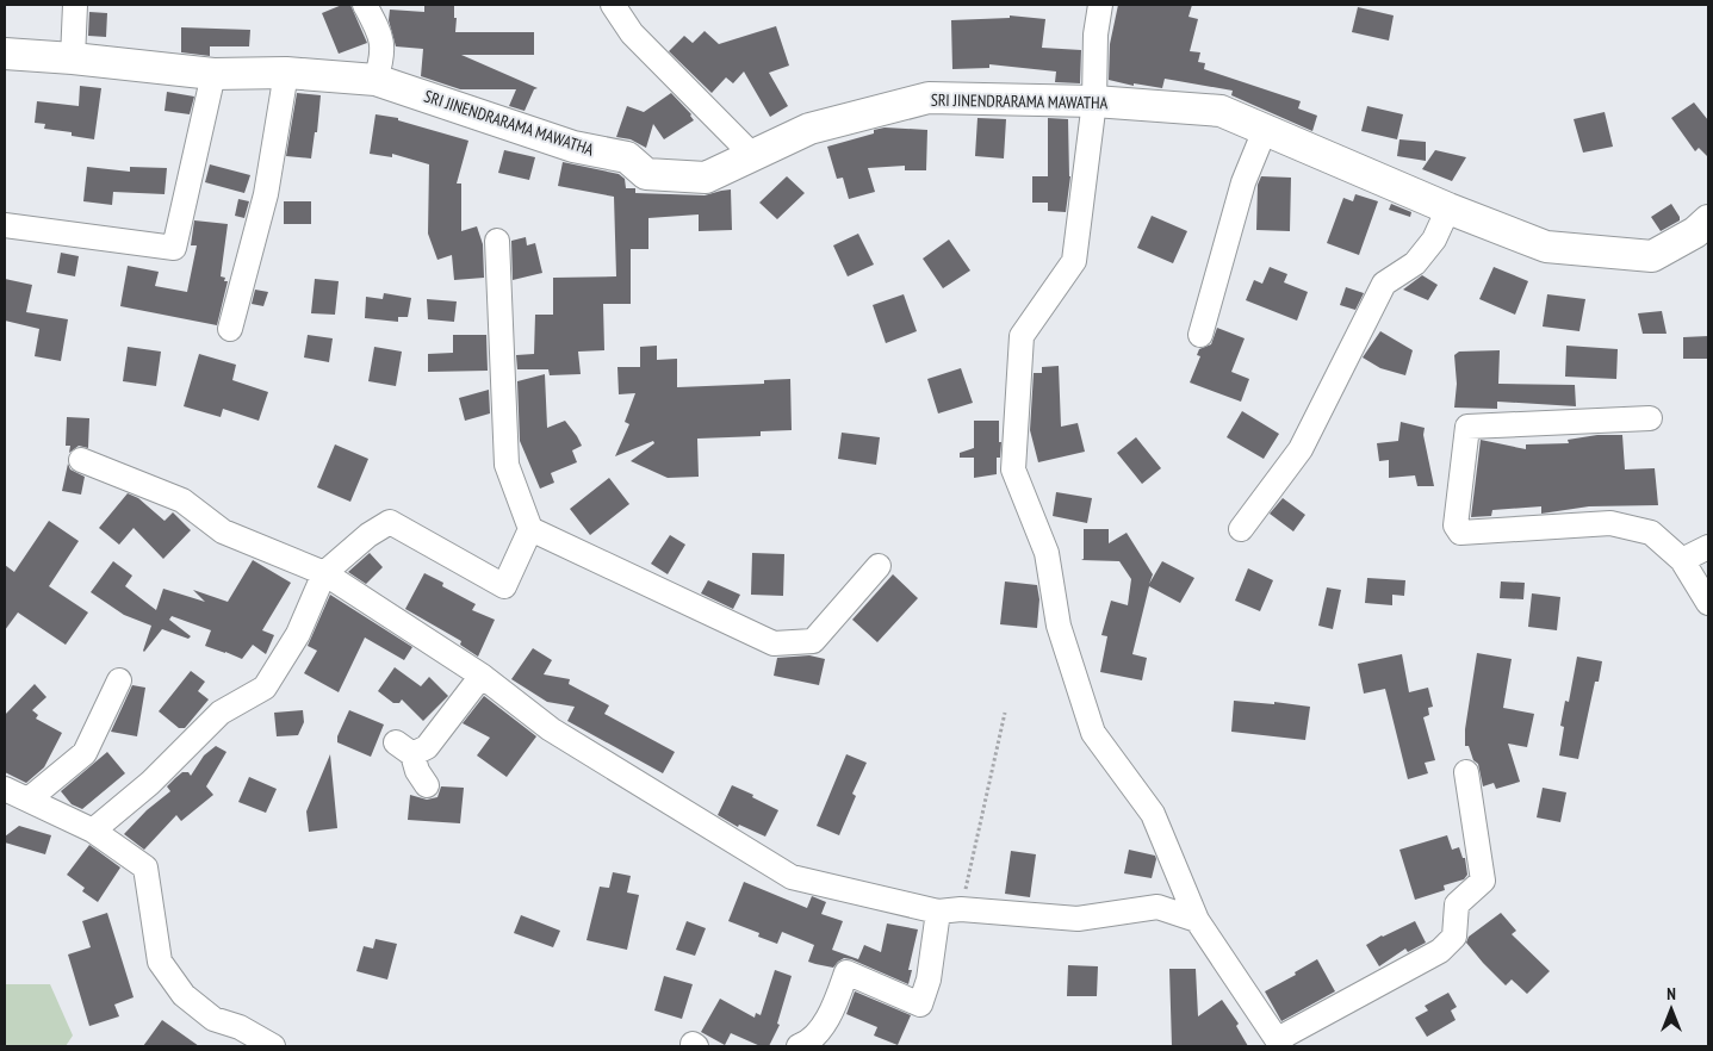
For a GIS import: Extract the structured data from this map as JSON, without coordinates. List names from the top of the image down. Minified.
{"streets":{"main road":["SRI JINENDRARAMA MAWATHA"]},"north":"top"}
